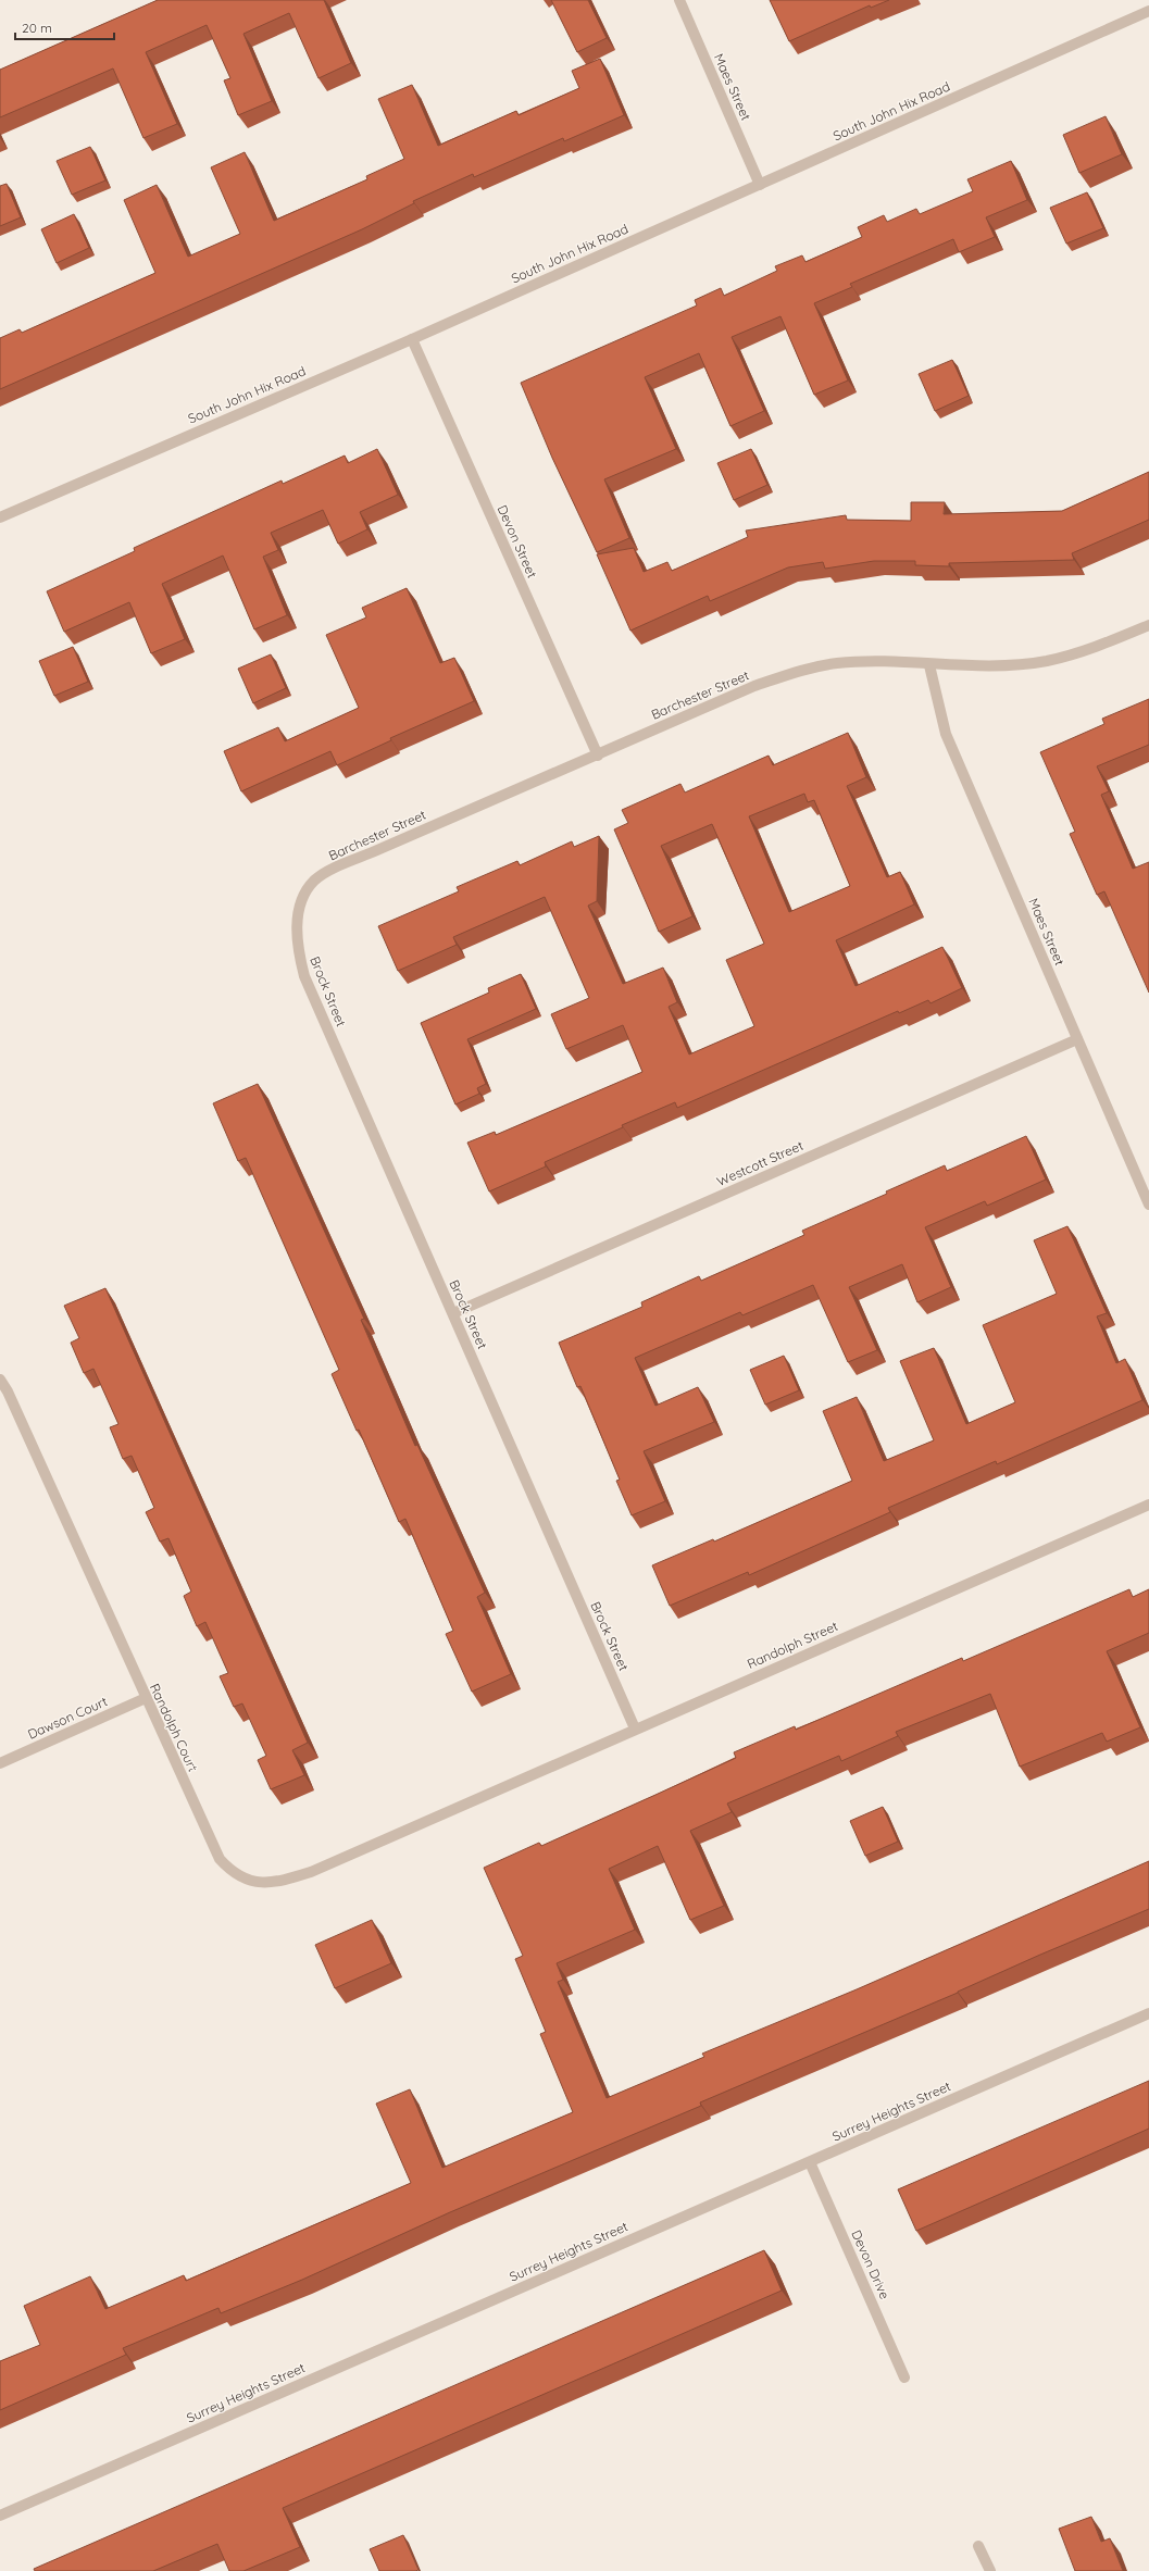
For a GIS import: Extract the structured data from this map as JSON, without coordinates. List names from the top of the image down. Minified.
{"streets":{"street":["Maes Street","South John Hix Road","Devon Street","Barchester Street","Brock Street","Westcott Street","Randolph Street","Dawson Court","Randolph Court","Surrey Heights Street","Devon Drive"]},"crossings":[["Maes Street","South John Hix Road"],["Maes Street","Barchester Street"],["Maes Street","Westcott Street"],["South John Hix Road","Devon Street"],["Devon Street","Barchester Street"],["Barchester Street","Brock Street"],["Brock Street","Westcott Street"],["Brock Street","Randolph Street"],["Randolph Street","Randolph Court"],["Dawson Court","Randolph Court"],["Surrey Heights Street","Devon Drive"]],"scale_bar":"20 m"}
